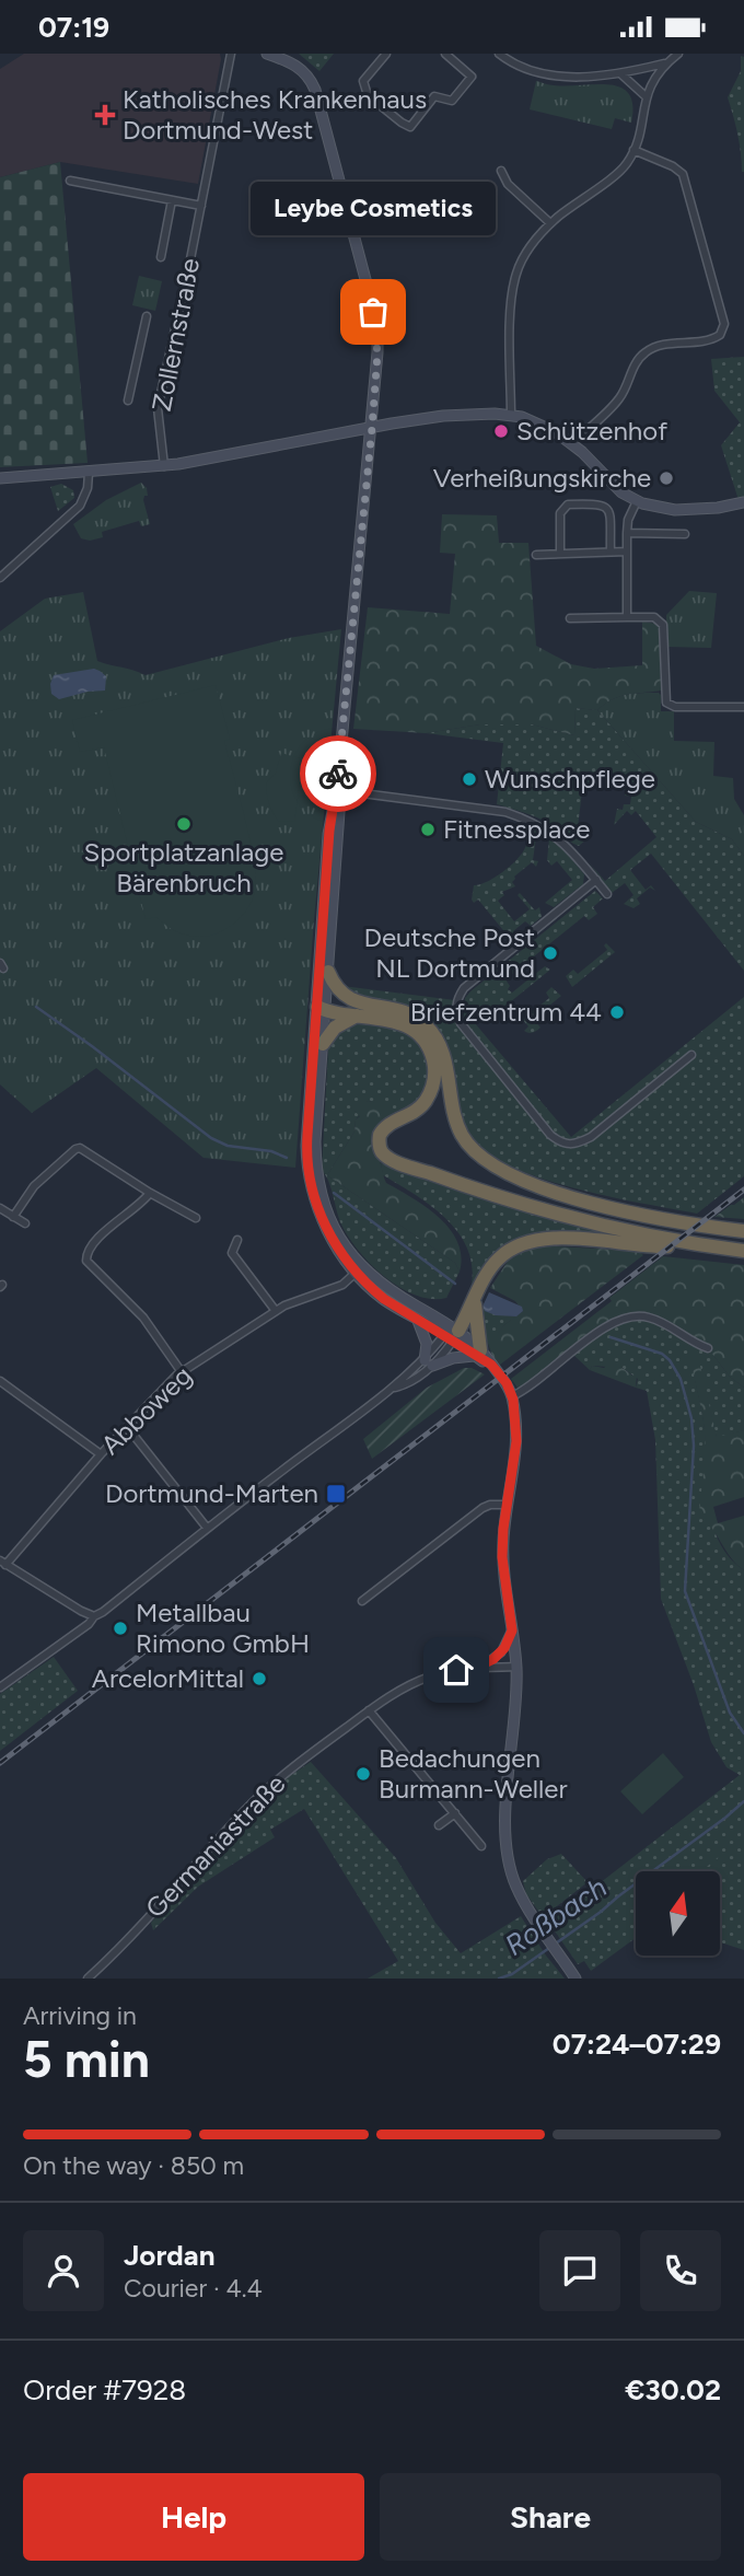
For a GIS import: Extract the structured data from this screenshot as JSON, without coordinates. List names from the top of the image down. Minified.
{"streets":{"street":["Zollernstraße","Abboweg","Germaniastraße"]},"water":["Roßbach"],"places":{"health":["Katholisches Krankenhaus Dortmund-West"],"other":["Leybe Cosmetics","Schützenhof","Verheißungskirche","Wunschpflege","Sportplatzanlage Bärenbruch","Fitnessplace","Deutsche Post NL Dortmund","Briefzentrum 44","Metallbau Rimono GmbH","ArcelorMittal","Bedachungen Burmann-Weller"],"transit":["Dortmund-Marten"]},"north":"top","page":{"status":"07:19","bubble":"Leybe Cosmetics","heading":["5 min","Arriving in","07:24–07:29"],"panel":["Jordan","Courier · 4.4","Order #7928","€30.02"],"bar":"On the way · 850 m","buttons":["Help","Share"]}}
